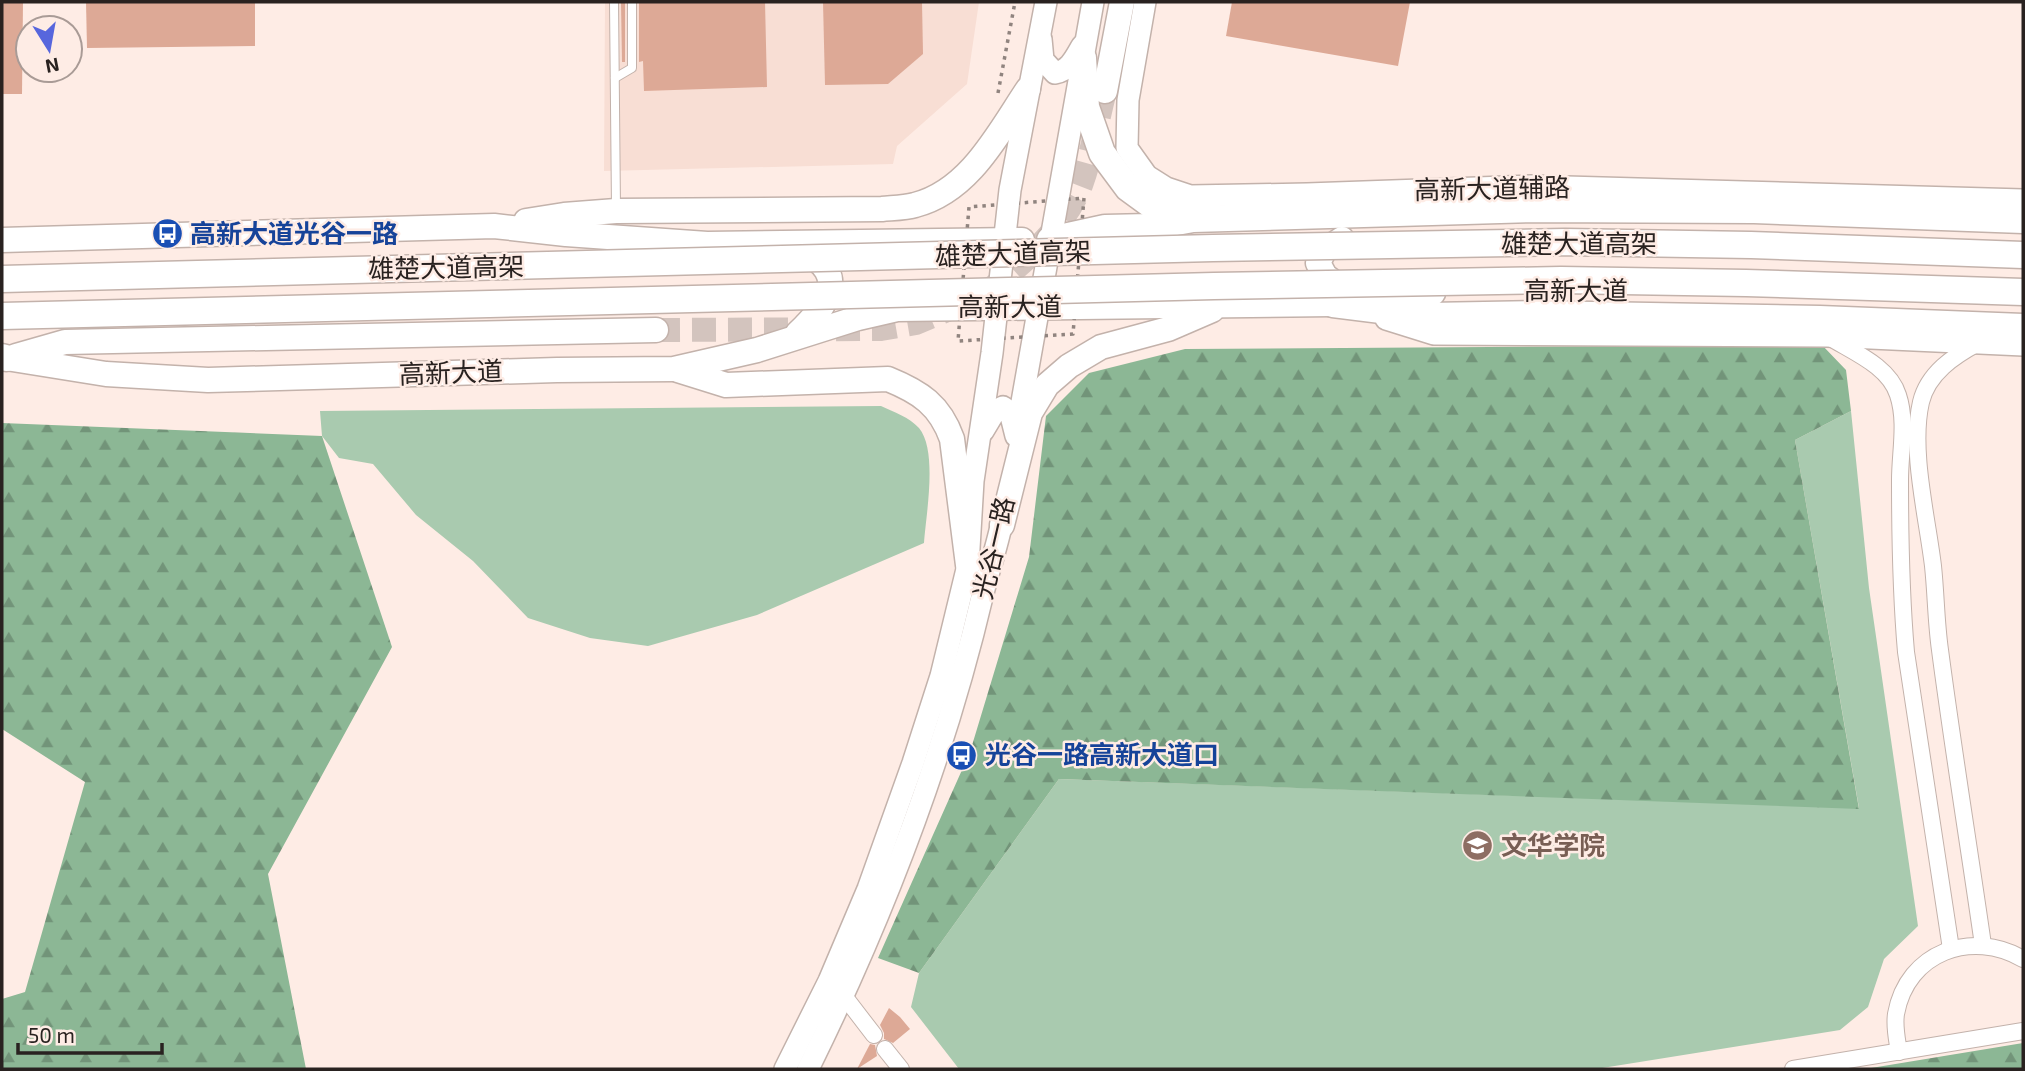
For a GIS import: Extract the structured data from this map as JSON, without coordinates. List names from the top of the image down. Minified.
{"streets":{"highway":["雄楚大道高架"],"main road":["高新大道辅路","高新大道","光谷一路"]},"crossings":[["高新大道","光谷一路"]],"places":{"bus stop":["高新大道光谷一路","光谷一路高新大道口"],"school or university":["文华学院"]},"scale_bar":"50 m","north":"bottom"}
